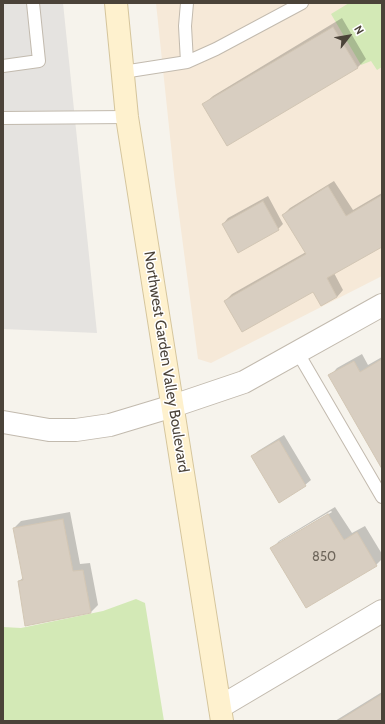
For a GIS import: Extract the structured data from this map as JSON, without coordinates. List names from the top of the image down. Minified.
{"streets":{"main road":["Northwest Garden Valley Boulevard"]},"house_numbers":["850"],"north":"top right"}
